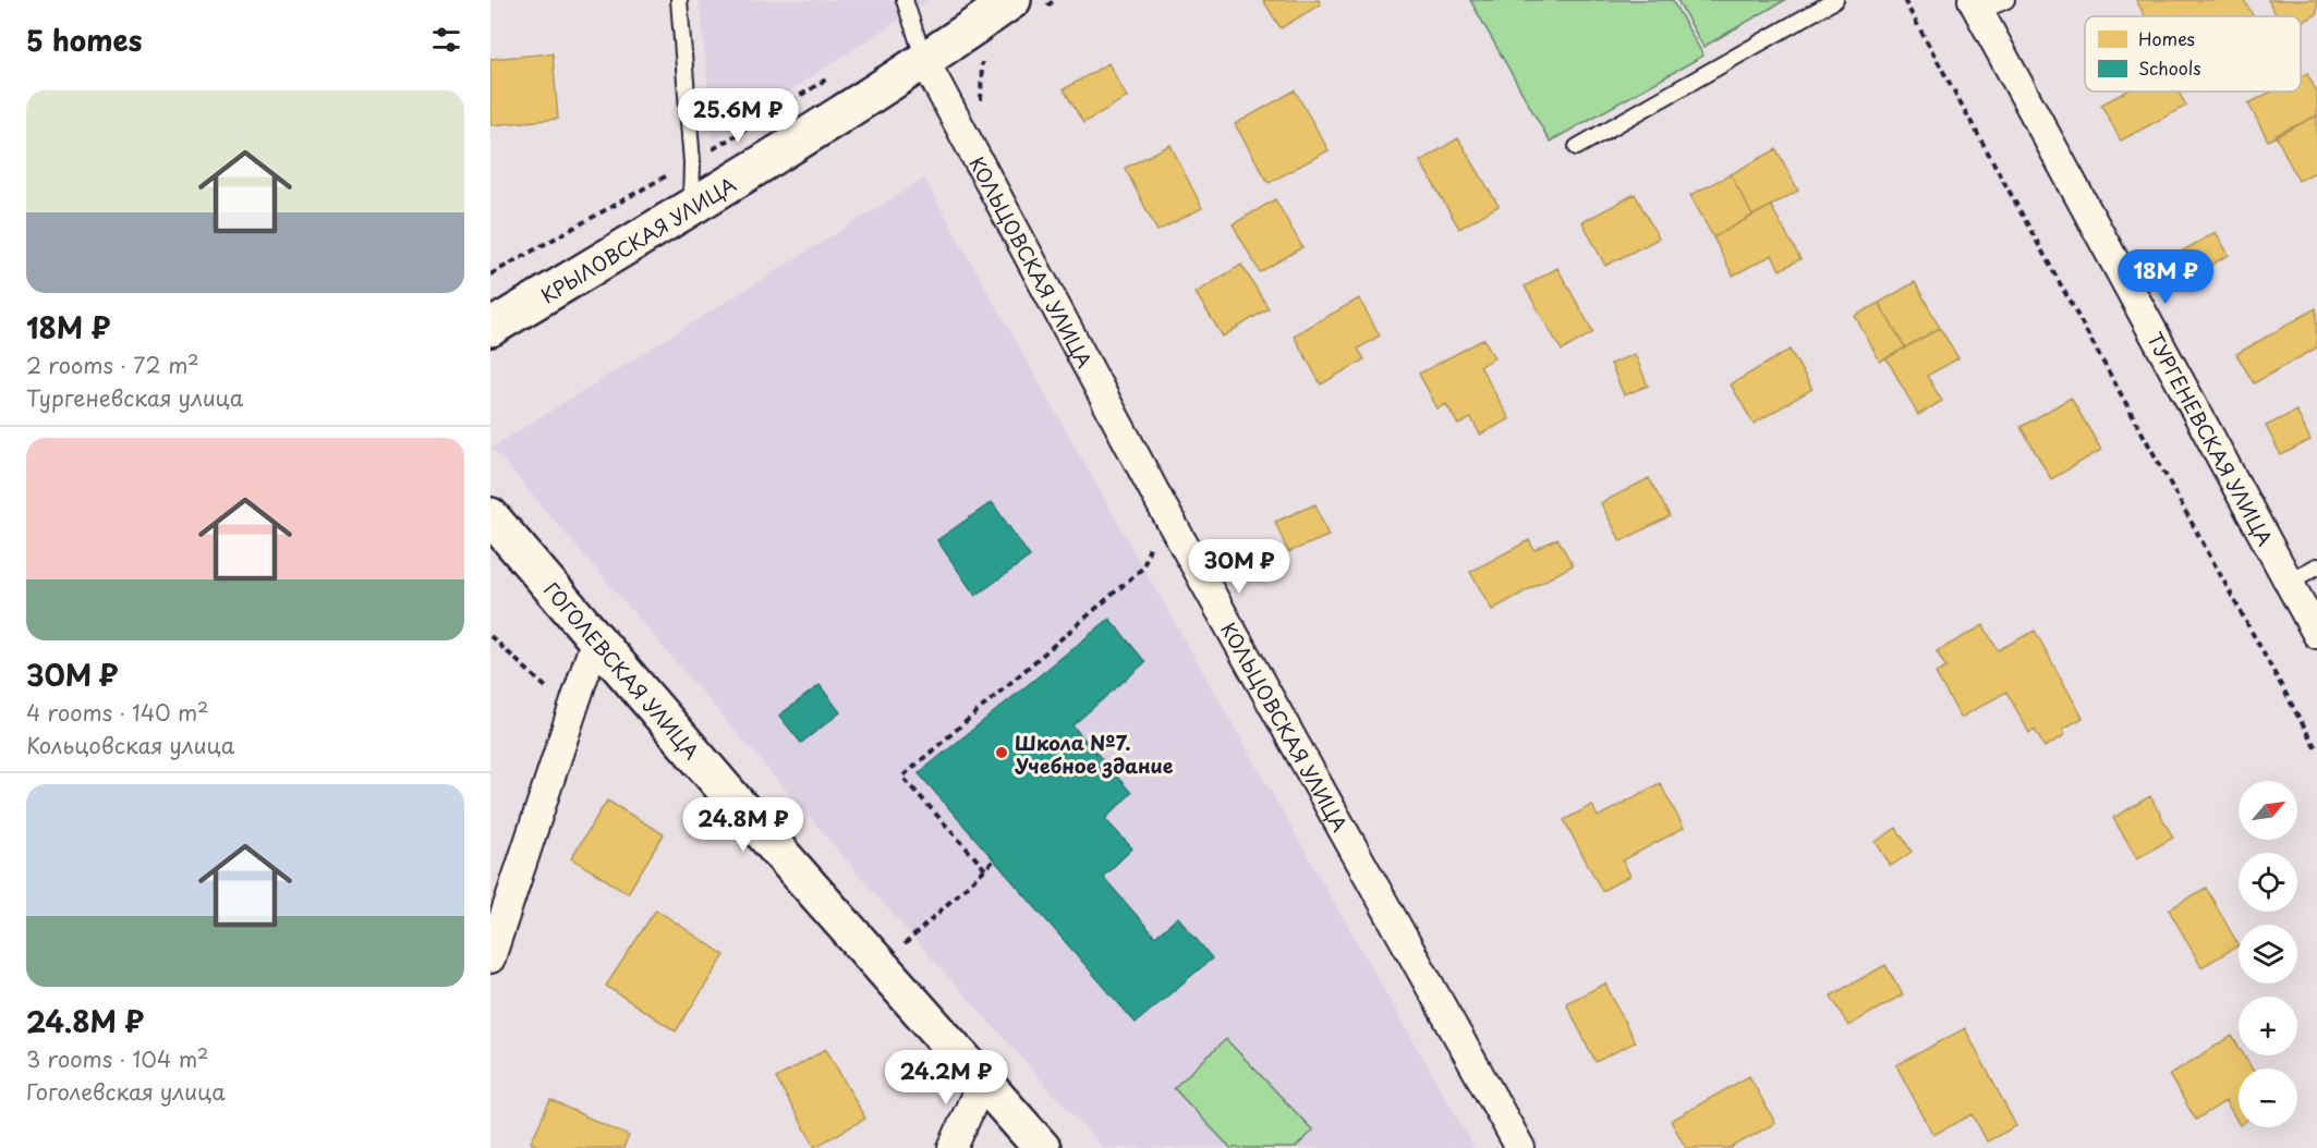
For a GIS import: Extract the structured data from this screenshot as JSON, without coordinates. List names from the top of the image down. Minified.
{"streets":{"street":["КРЫЛОВСКАЯ УЛИЦА","КОЛЬЦОВСКАЯ УЛИЦА","ТУРГЕНЕВСКАЯ УЛИЦА","ГОГОЛЕВСКАЯ УЛИЦА"]},"crossings":[["КРЫЛОВСКАЯ УЛИЦА","КОЛЬЦОВСКАЯ УЛИЦА"]],"places":["Школа №7. Учебное здание"],"legend":["Homes","Schools"],"north":"top right","page":{"heading":"5 homes","list":[{"name":"18M ₽","note":"2 rooms · 72 m² · Тургеневская улица"},{"name":"30M ₽","note":"4 rooms · 140 m² · Кольцовская улица"},{"name":"24.8M ₽","note":"3 rooms · 104 m² · Гоголевская улица"}],"price":["25.6M ₽","18M ₽","30M ₽","24.8M ₽","24.2M ₽"],"map_buttons":["+","−"]}}
